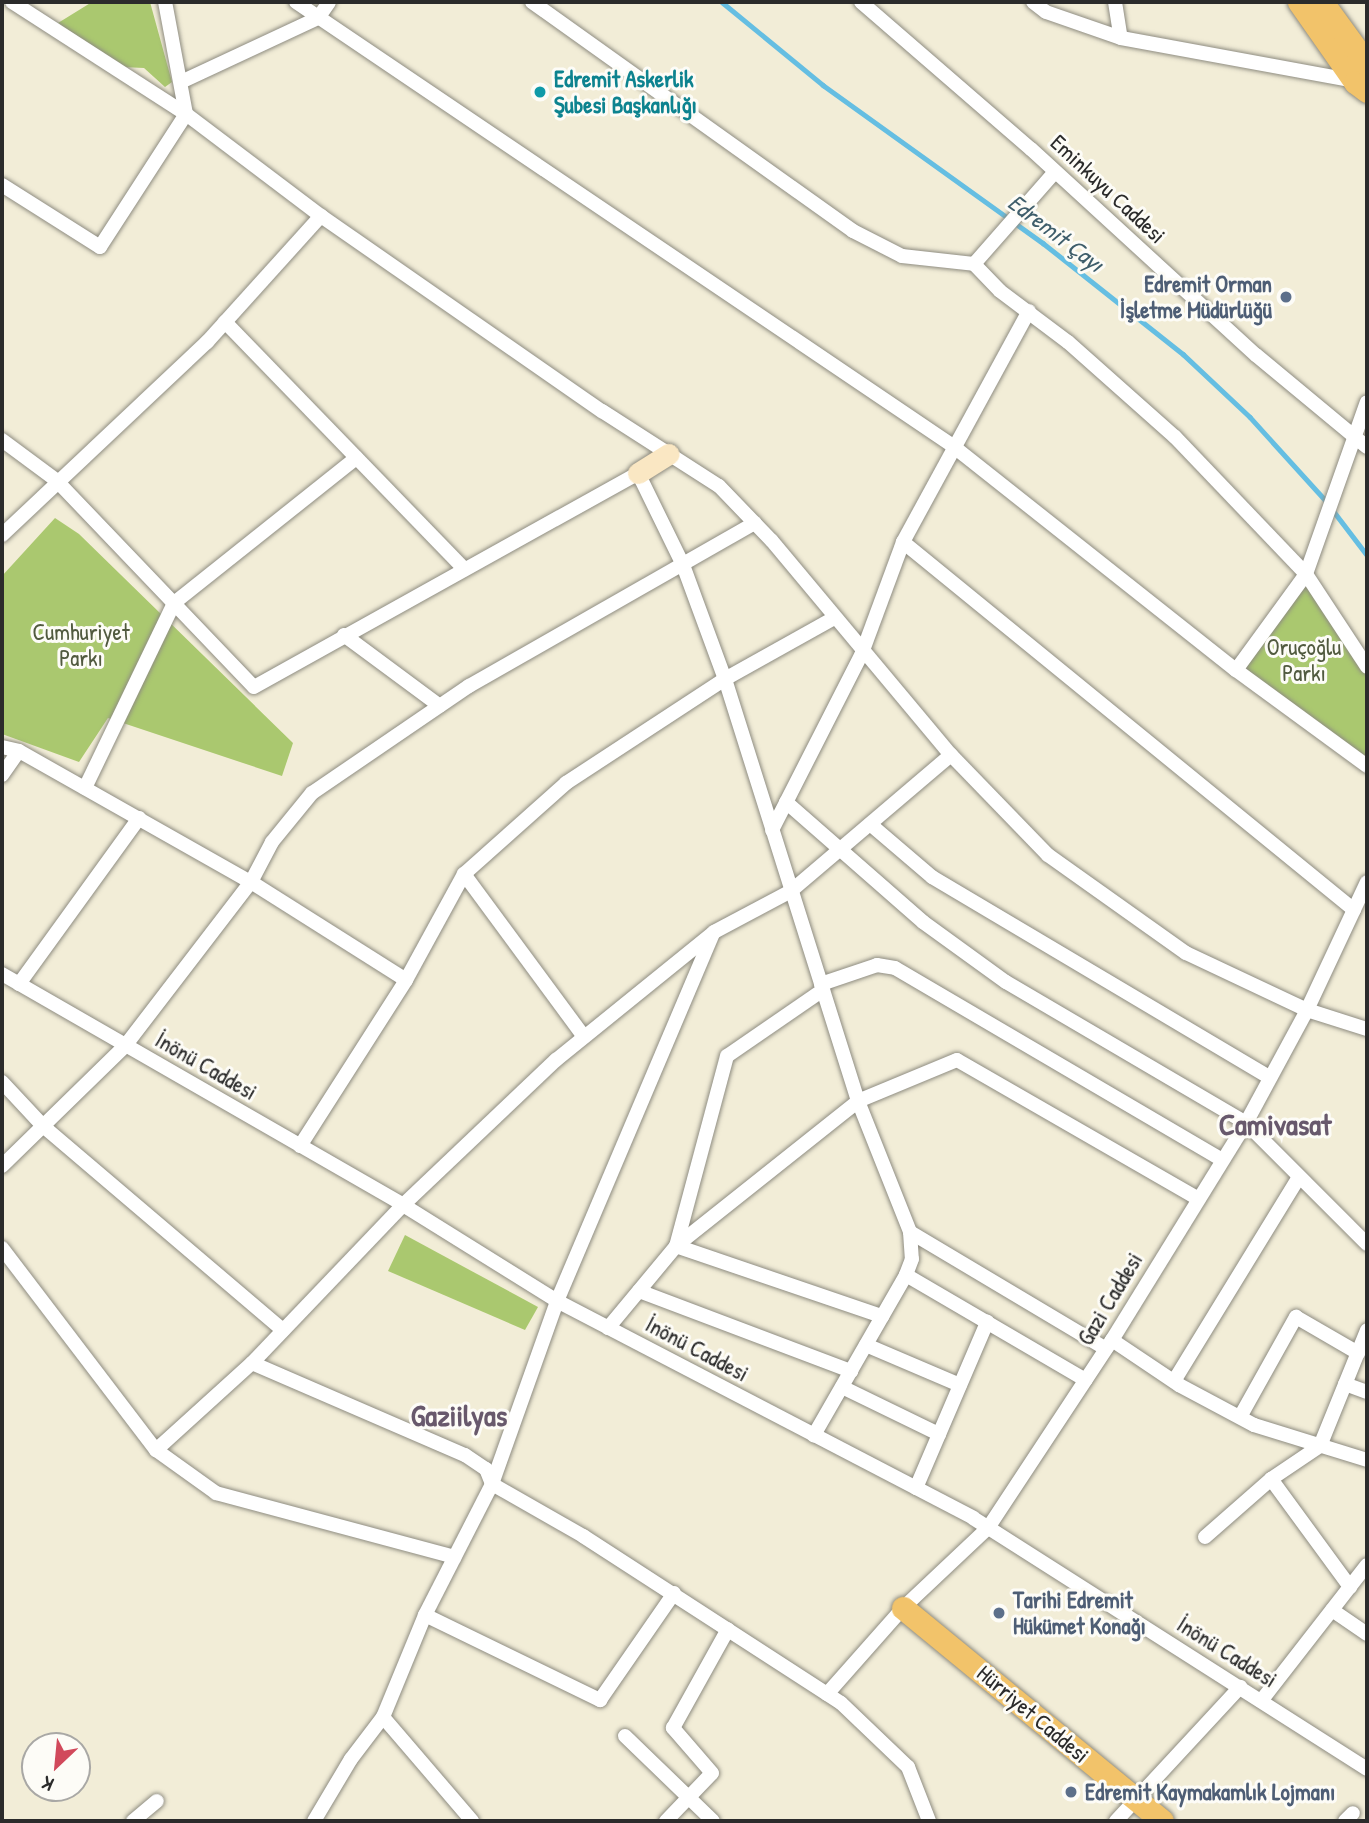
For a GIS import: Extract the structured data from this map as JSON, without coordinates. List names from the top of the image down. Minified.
{"streets":{"main road":["Hürriyet Caddesi"],"street":["Eminkuyu Caddesi","İnönü Caddesi","Gazi Caddesi"]},"crossings":[["İnönü Caddesi","Gazi Caddesi"],["Gazi Caddesi","Hürriyet Caddesi"]],"districts":["Camivasat","Gaziilyas"],"water":["Edremit Çayı"],"parks":["Cumhuriyet Parkı","Oruçoğlu Parkı"],"places":["Edremit Askerlik Şubesi Başkanlığı","Edremit Orman İşletme Müdürlüğü","Tarihi Edremit Hükümet Konağı","Edremit Kaymakamlık Lojmanı"],"north":"bottom left"}
